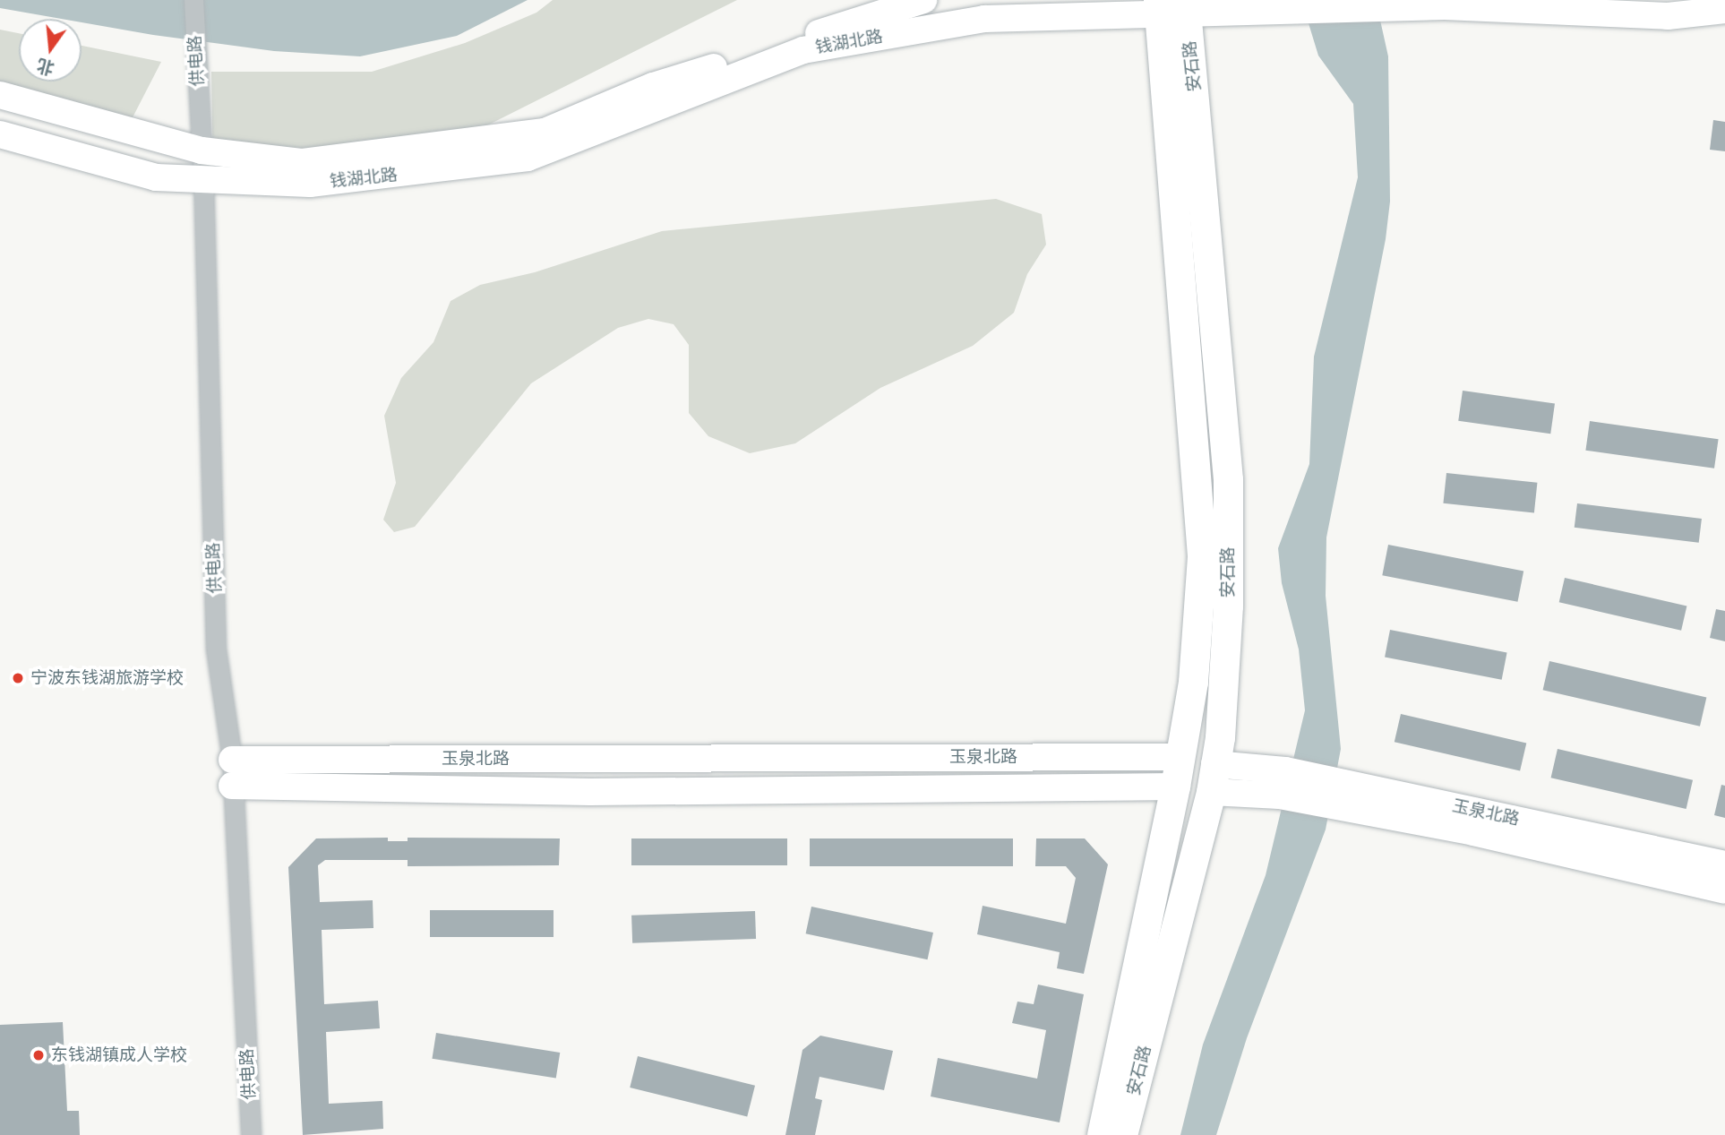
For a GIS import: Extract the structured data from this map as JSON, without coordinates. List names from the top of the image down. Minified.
{"streets":{"main road":["安石路","玉泉北路"],"street":["钱湖北路","供电路"]},"crossings":[["钱湖北路","供电路"],["钱湖北路","安石路"],["供电路","玉泉北路"],["安石路","玉泉北路"]],"places":["宁波东钱湖旅游学校","东钱湖镇成人学校"],"north":"bottom"}
